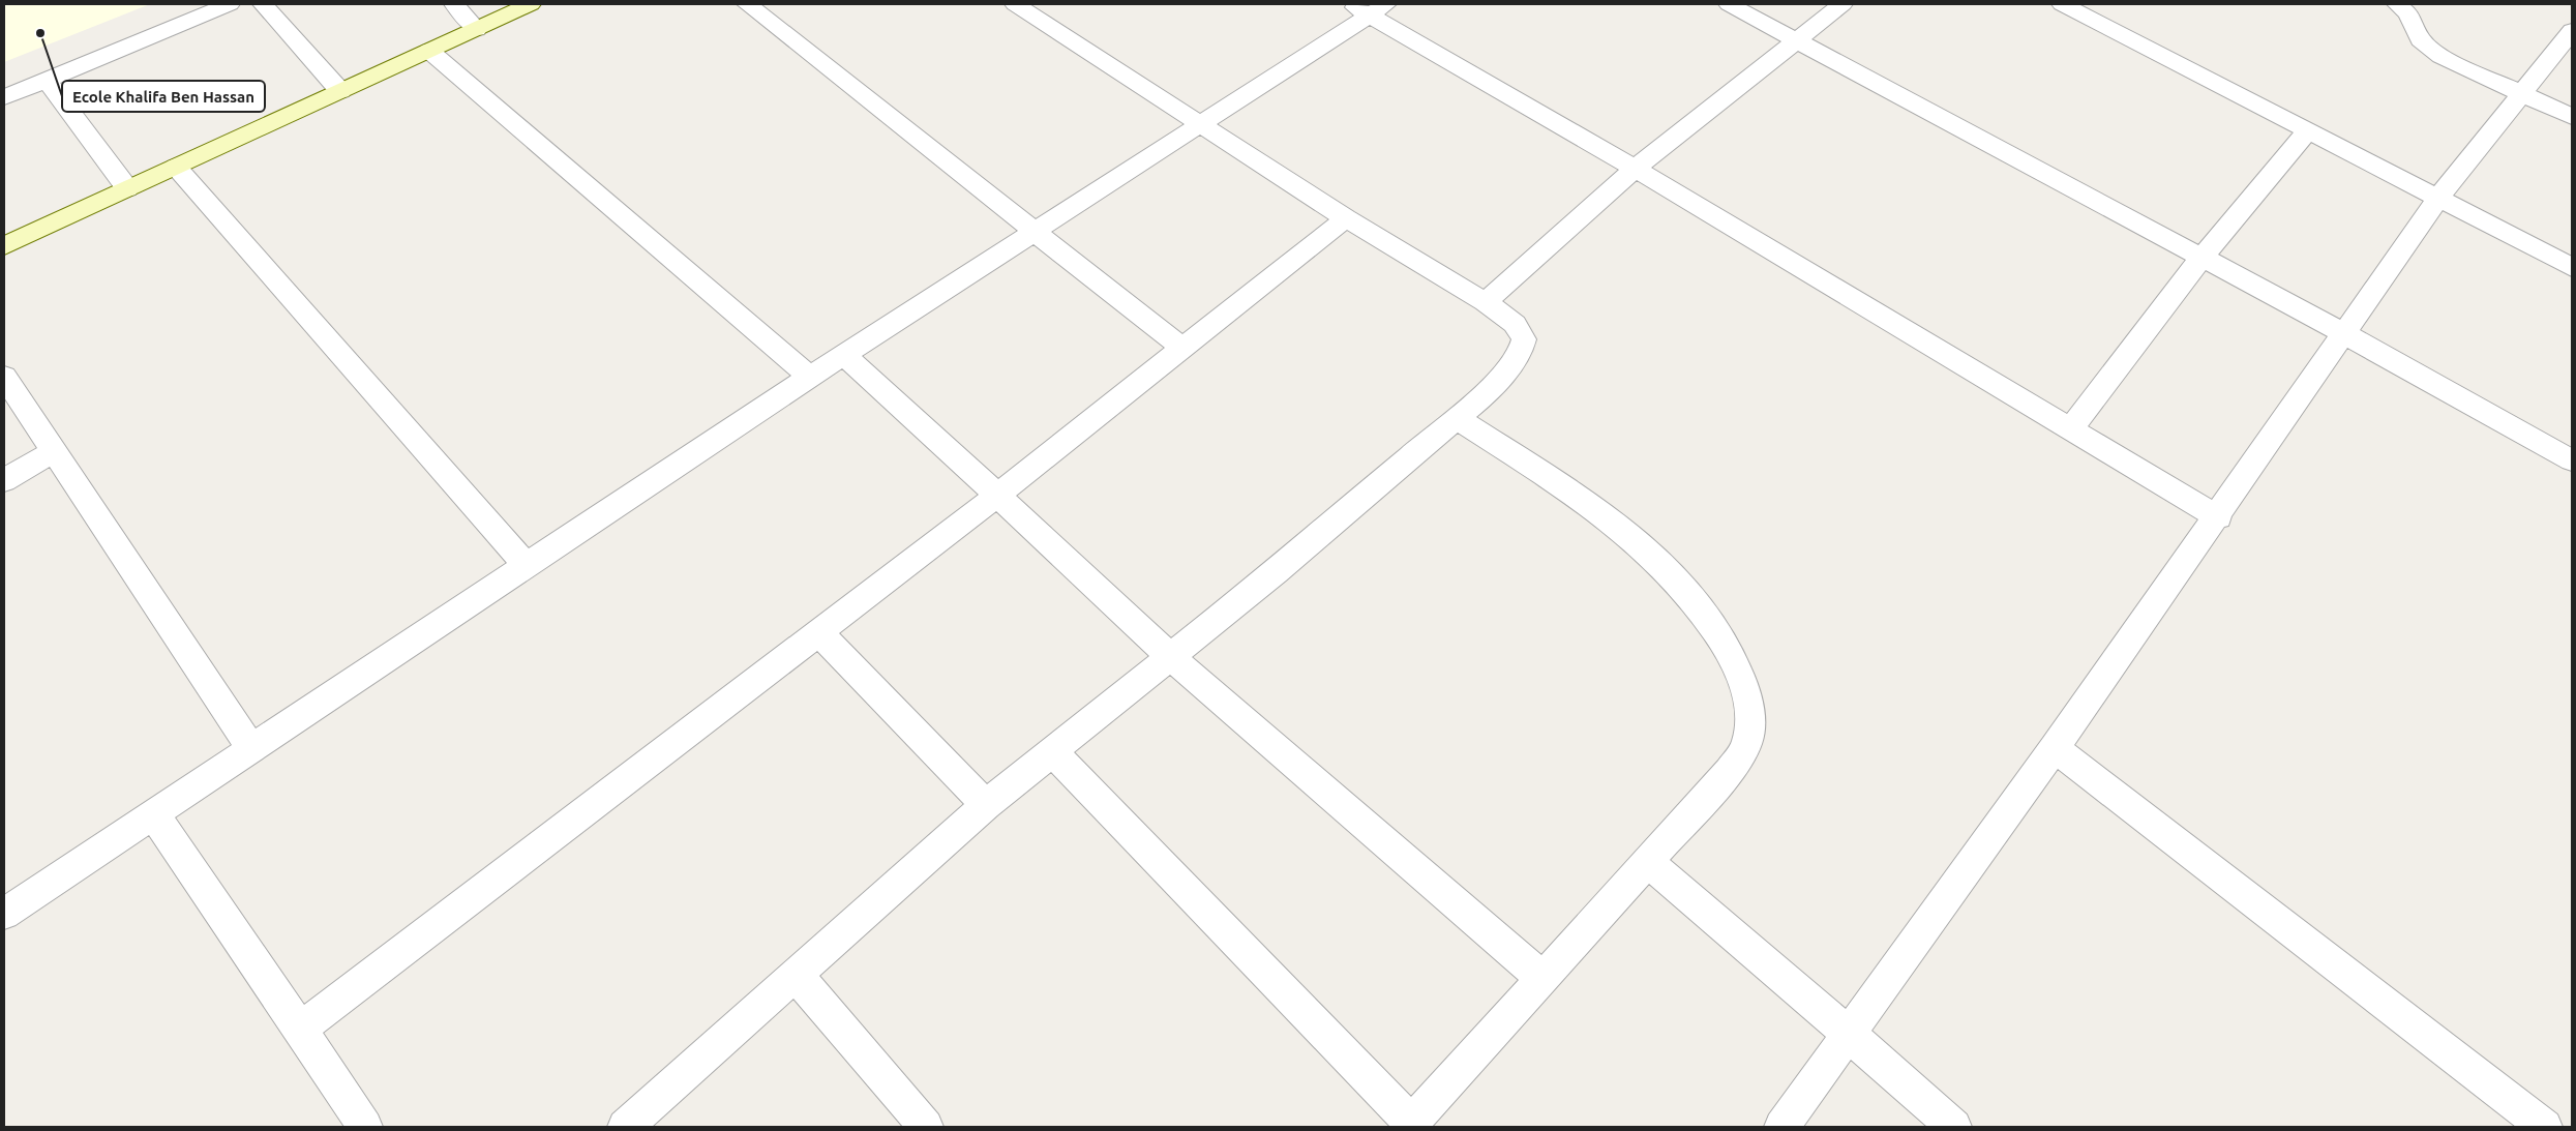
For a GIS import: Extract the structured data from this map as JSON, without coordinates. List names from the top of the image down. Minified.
{"places":["Ecole Khalifa Ben Hassan"]}
